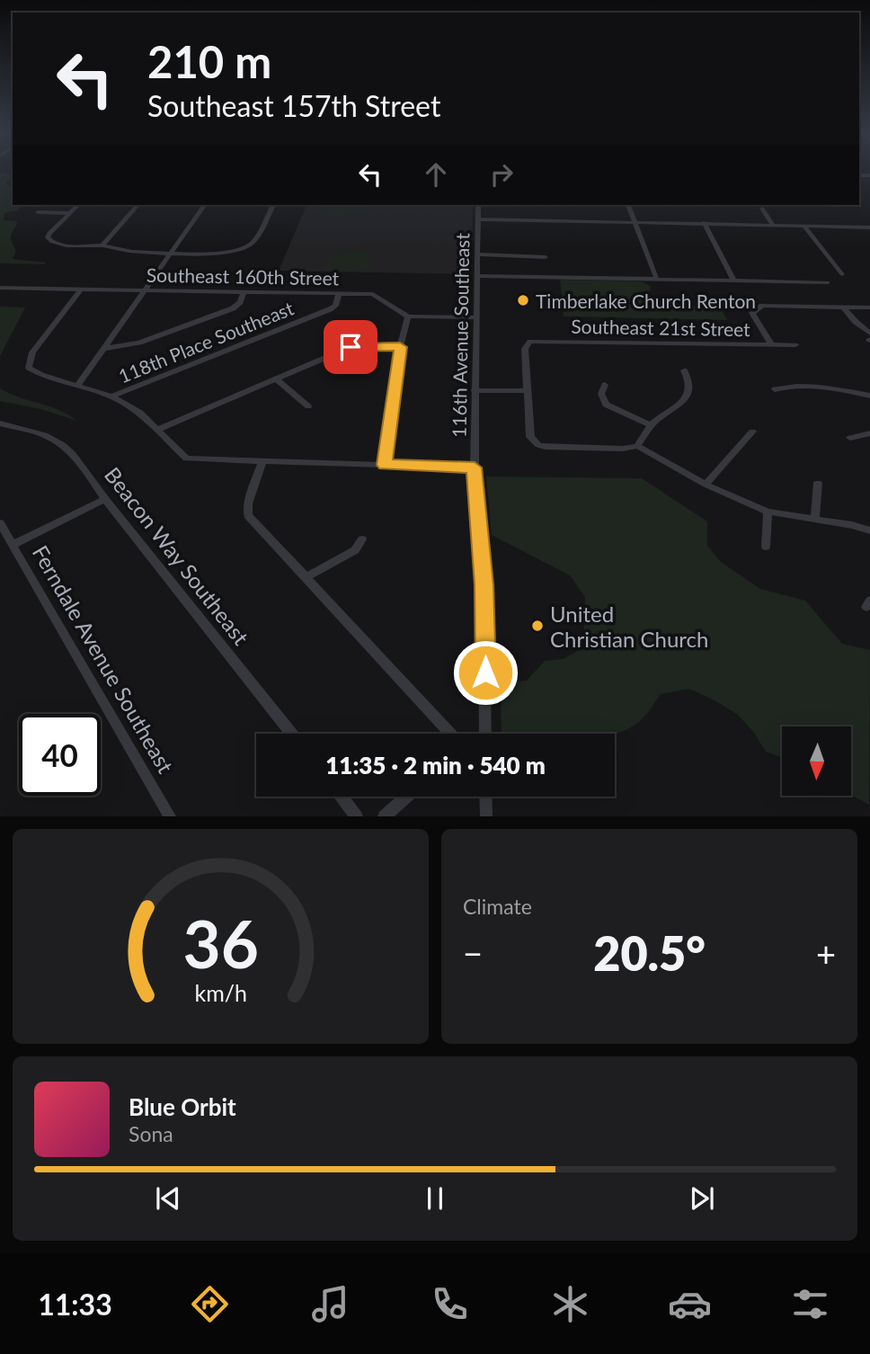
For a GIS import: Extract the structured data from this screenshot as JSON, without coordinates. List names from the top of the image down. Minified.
{"streets":{"street":["Southeast 160th Street","Southeast 21st Street","116th Avenue Southeast","118th Place Southeast","Beacon Way Southeast","Ferndale Avenue Southeast"]},"crossings":[["Southeast 160th Street","118th Place Southeast"]],"places":["Timberlake Church Renton","United Christian Church"],"north":"bottom","page":{"turn":["210 m","Southeast 157th Street"],"limit":"40","trip":"11:35 · 2 min · 540 m","tile":"Climate","heat":["−","20.5°","+"],"song":["Blue Orbit","Sona"],"tabs":"11:33","gauge":["36","km/h"]}}
